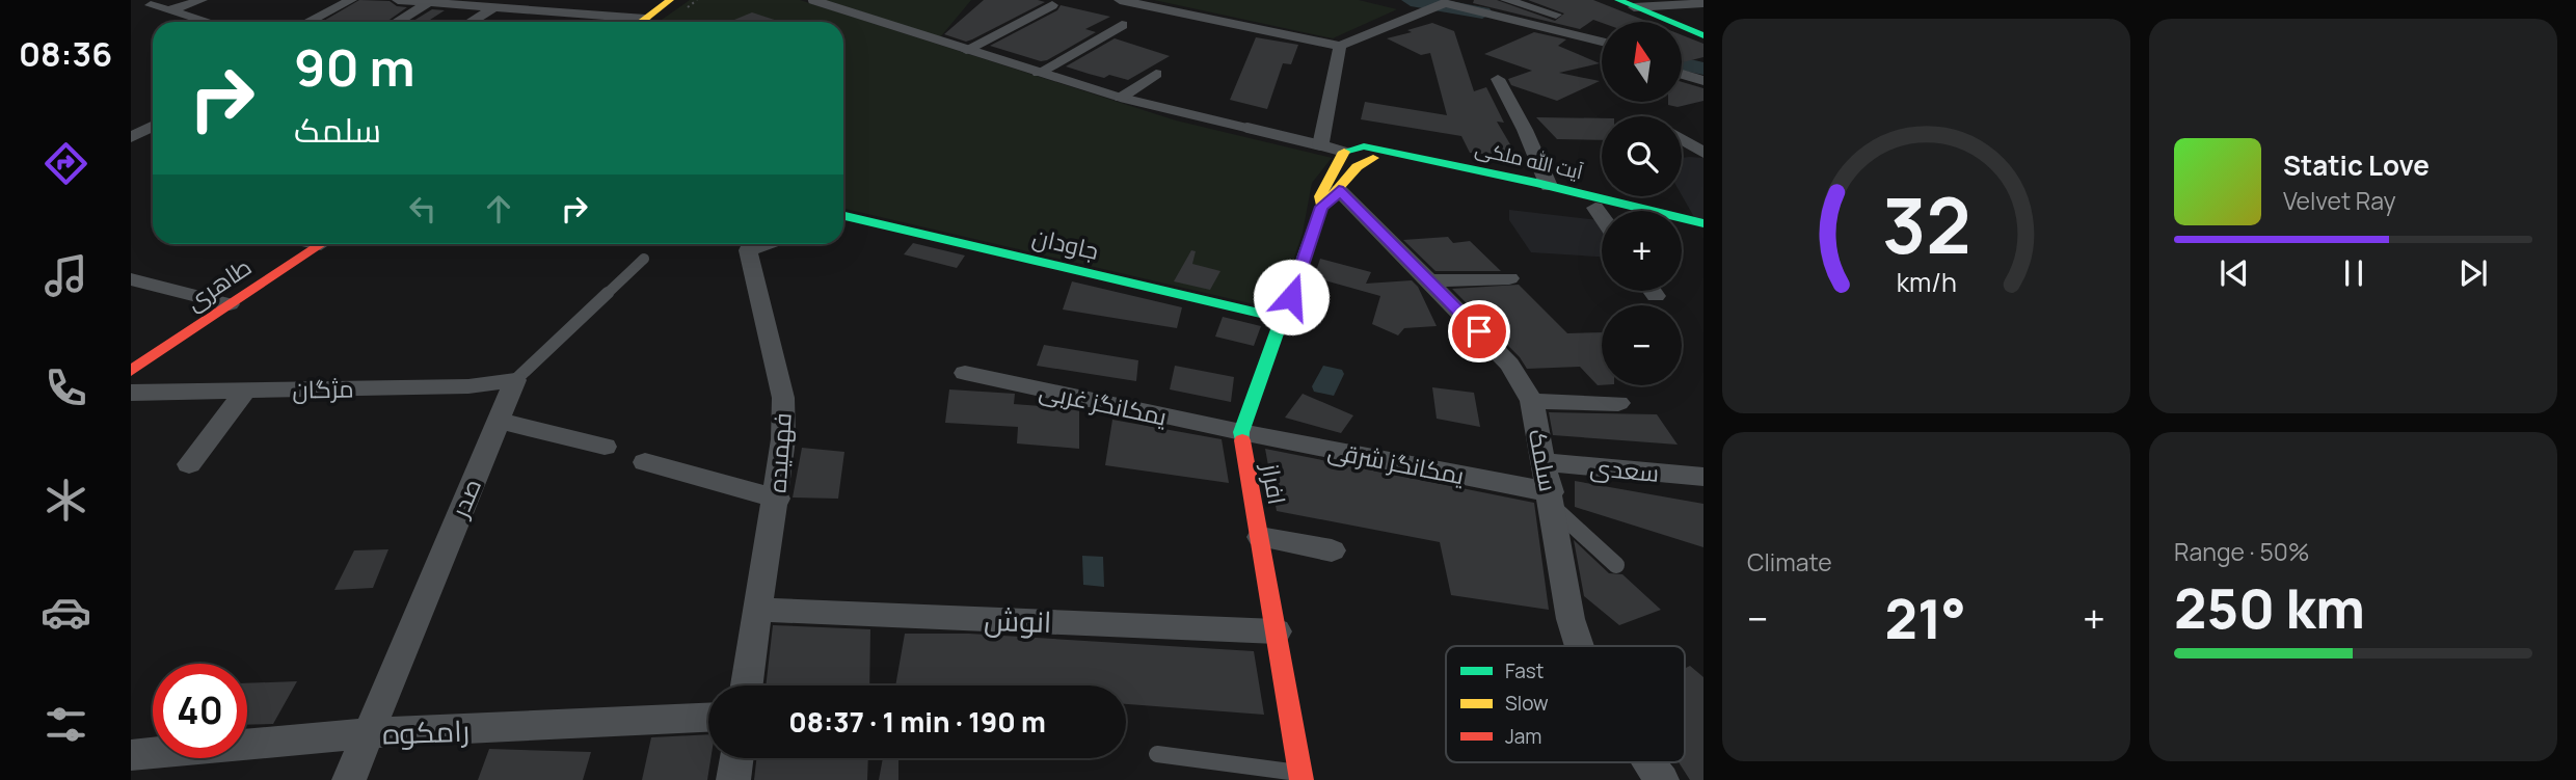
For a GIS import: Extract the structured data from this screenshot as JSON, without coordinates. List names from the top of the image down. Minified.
{"streets":{"street":["آیت الله ملکی","جاودان","طاهری","مژگان","یمکانگز غربی","فهمیده","سلمک","یمکانگز شرقی","سعدی","افراز","صدر","انوش","رامکوه"]},"crossings":[["مژگان","صدر"],["یمکانگز غربی","یمکانگز شرقی"],["یمکانگز غربی","افراز"],["فهمیده","انوش"],["سلمک","یمکانگز شرقی"],["سلمک","سعدی"],["یمکانگز شرقی","افراز"],["افراز","انوش"],["صدر","رامکوه"]],"legend":["Fast","Slow","Jam"],"north":"top","page":{"tabs":"08:36","map_buttons":["+","−"],"turn":["90 m","سلمک"],"song":["Static Love","Velvet Ray"],"tile":["Climate",["Range · 50%","250 km"]],"heat":["−","21°","+"],"limit":"40","trip":"08:37 · 1 min · 190 m","gauge":["32","km/h"]}}
